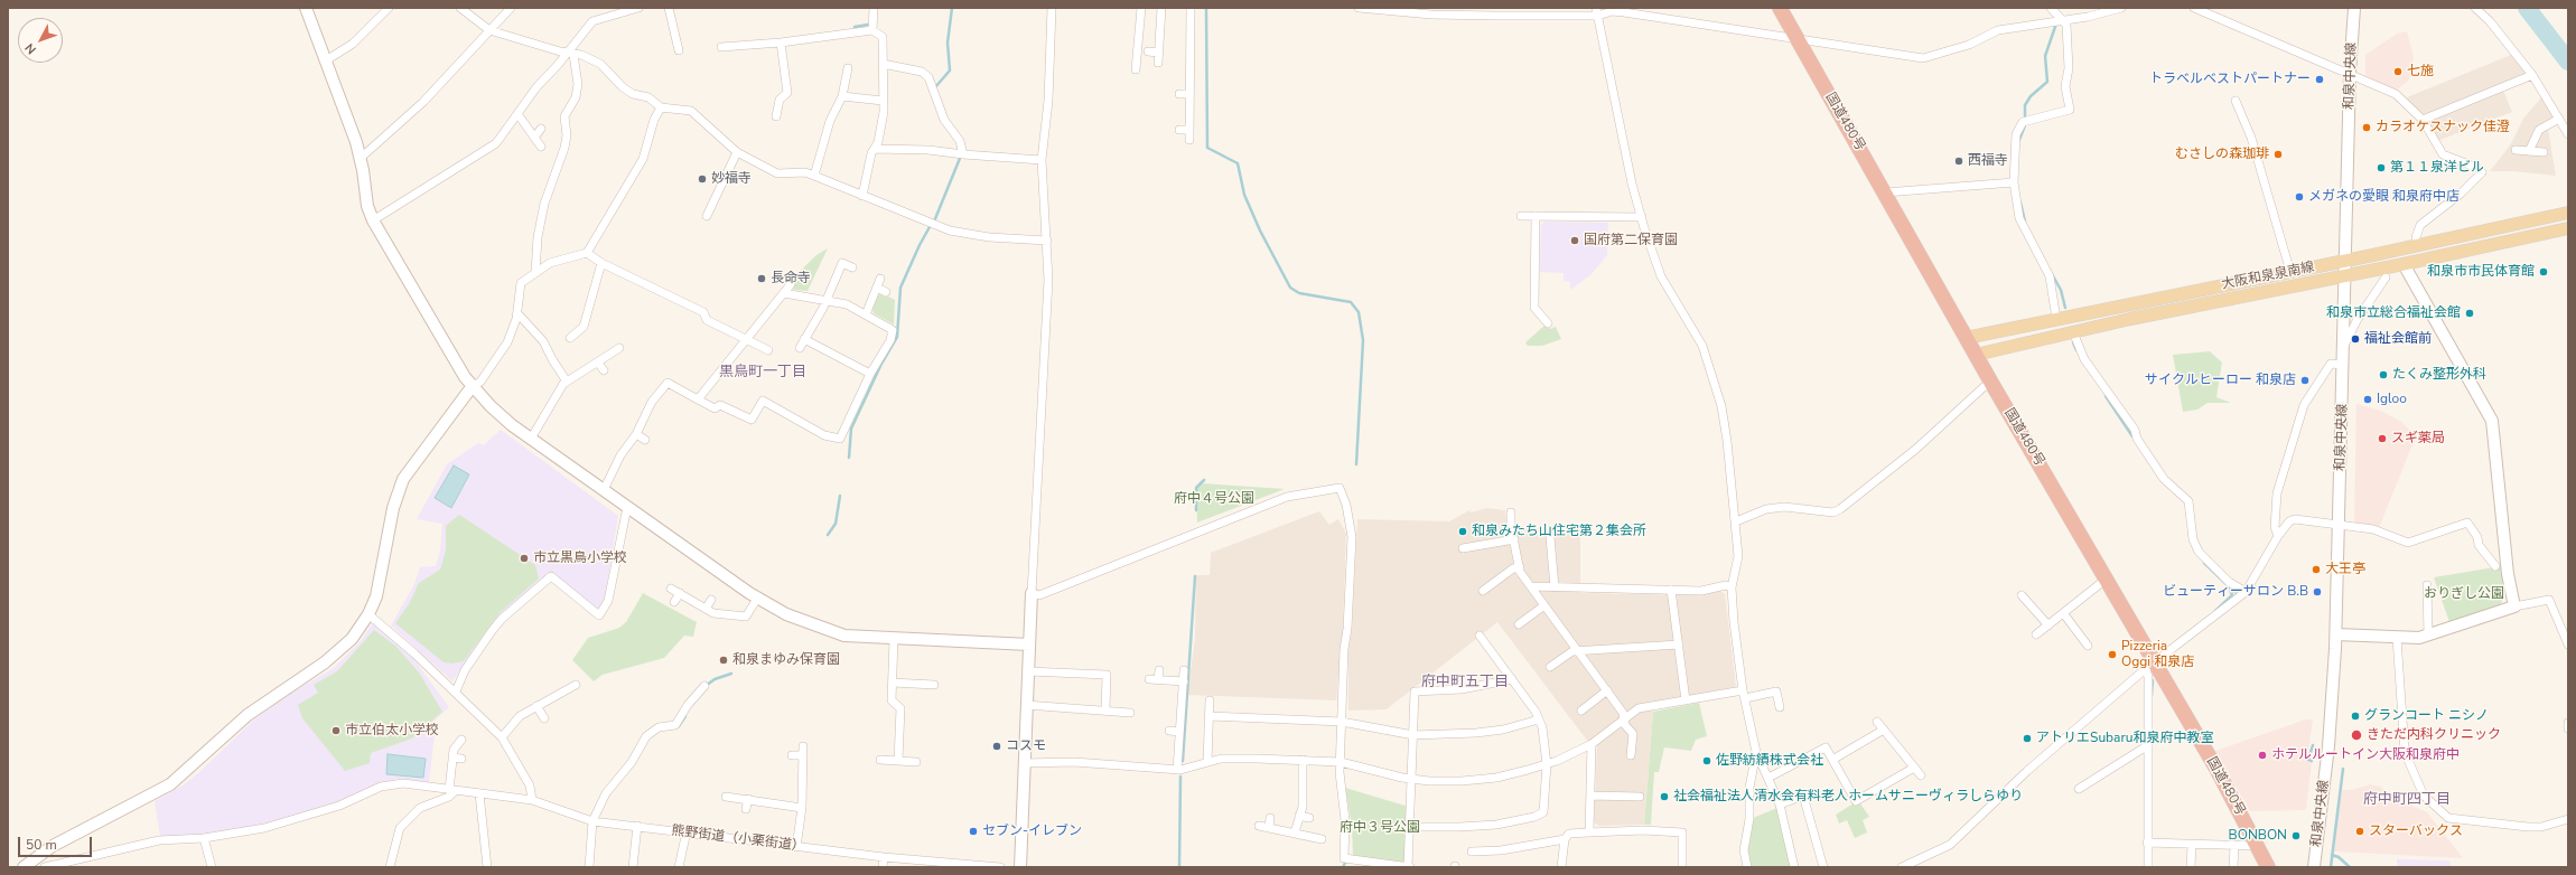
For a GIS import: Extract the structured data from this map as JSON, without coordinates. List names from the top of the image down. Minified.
{"streets":{"highway":["国道480号"],"main road":["大阪和泉泉南線"],"street":["和泉中央線","熊野街道（小栗街道）"]},"crossings":[["和泉中央線","大阪和泉泉南線"],["国道480号","大阪和泉泉南線"]],"districts":["黒鳥町一丁目","府中町五丁目","府中町四丁目"],"parks":["府中４号公園","おりぎし公園","府中３号公園"],"places":["七施","トラベルベストパートナー","カラオケスナック佳澄","むさしの森珈琲","西福寺","第１１泉洋ビル","妙福寺","メガネの愛眼 和泉府中店","国府第二保育園","和泉市市民体育館","長命寺","和泉市立総合福祉会館","福祉会館前","たくみ整形外科","サイクルヒーロー 和泉店","Igloo","スギ薬局","和泉みたち山住宅第２集会所","市立黒鳥小学校","大王亭","ビューティーサロン B.B","Pizzeria Oggi 和泉店","和泉まゆみ保育園","グランコート ニシノ","市立伯太小学校","きただ内科クリニック","アトリエSubaru和泉府中教室","コスモ","ホテルルートイン大阪和泉府中","佐野紡績株式会社","社会福祉法人清水会有料老人ホームサニーヴィラしらゆり","セブン-イレブン","スターバックス","BONBON"],"scale_bar":"50 m","north":"bottom left"}
